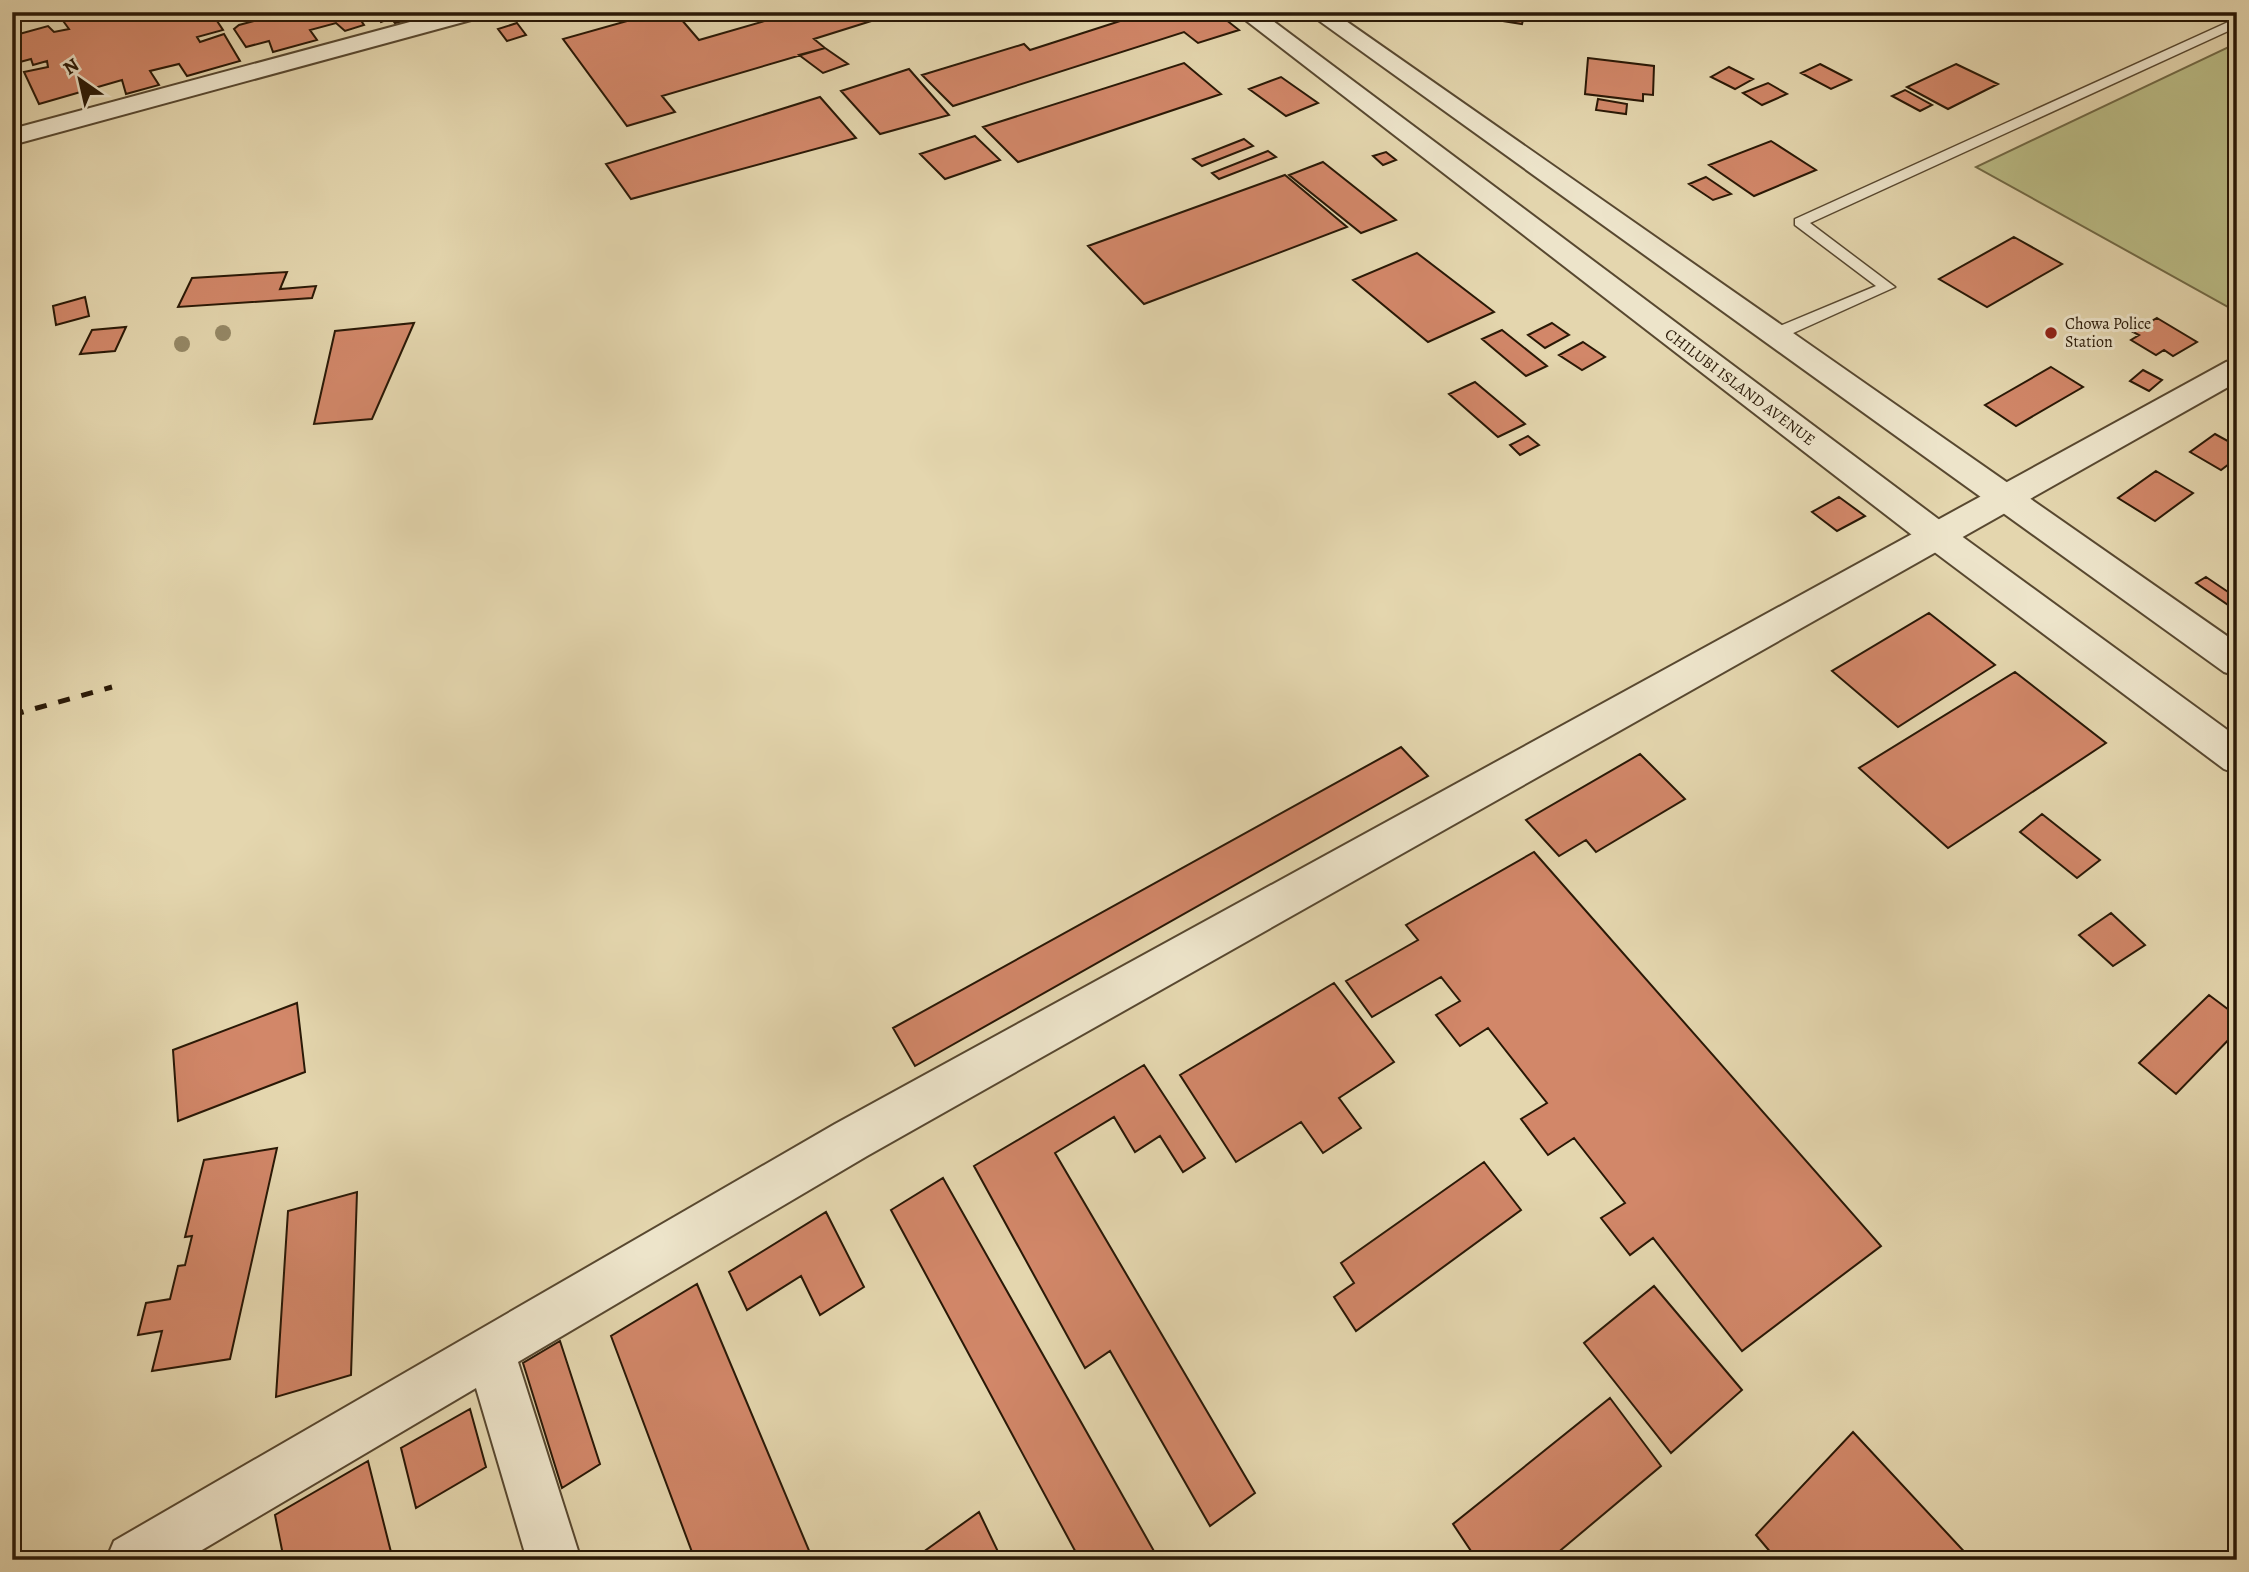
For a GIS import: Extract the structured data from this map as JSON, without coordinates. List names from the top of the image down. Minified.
{"streets":{"street":["CHILUBI ISLAND AVENUE"]},"places":["Chowa Police Station"],"north":"top left"}
